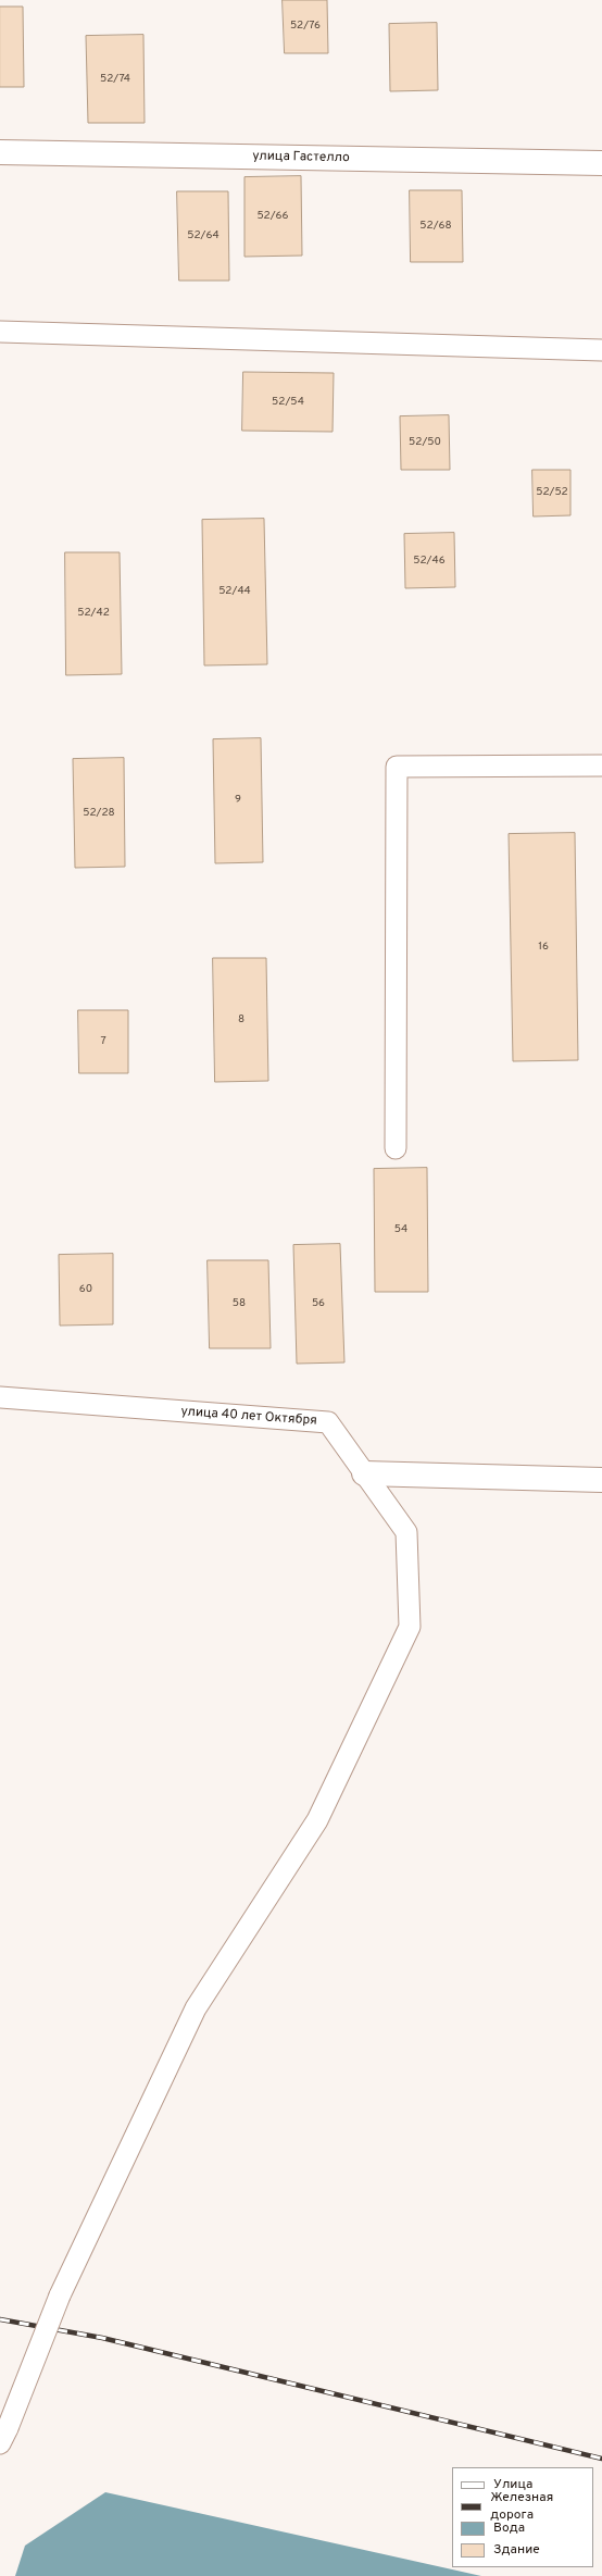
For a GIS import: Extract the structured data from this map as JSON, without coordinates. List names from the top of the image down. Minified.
{"streets":{"street":["улица Гастелло"],"lane":["улица 40 лет Октября"]},"house_numbers":["52/76","52/74","52/66","52/68","52/64","52/54","52/50","52/52","52/46","52/44","52/42","9","52/28","16","8","7","54","60","58","56"],"legend":["Улица","Железная дорога","Вода","Здание"]}
